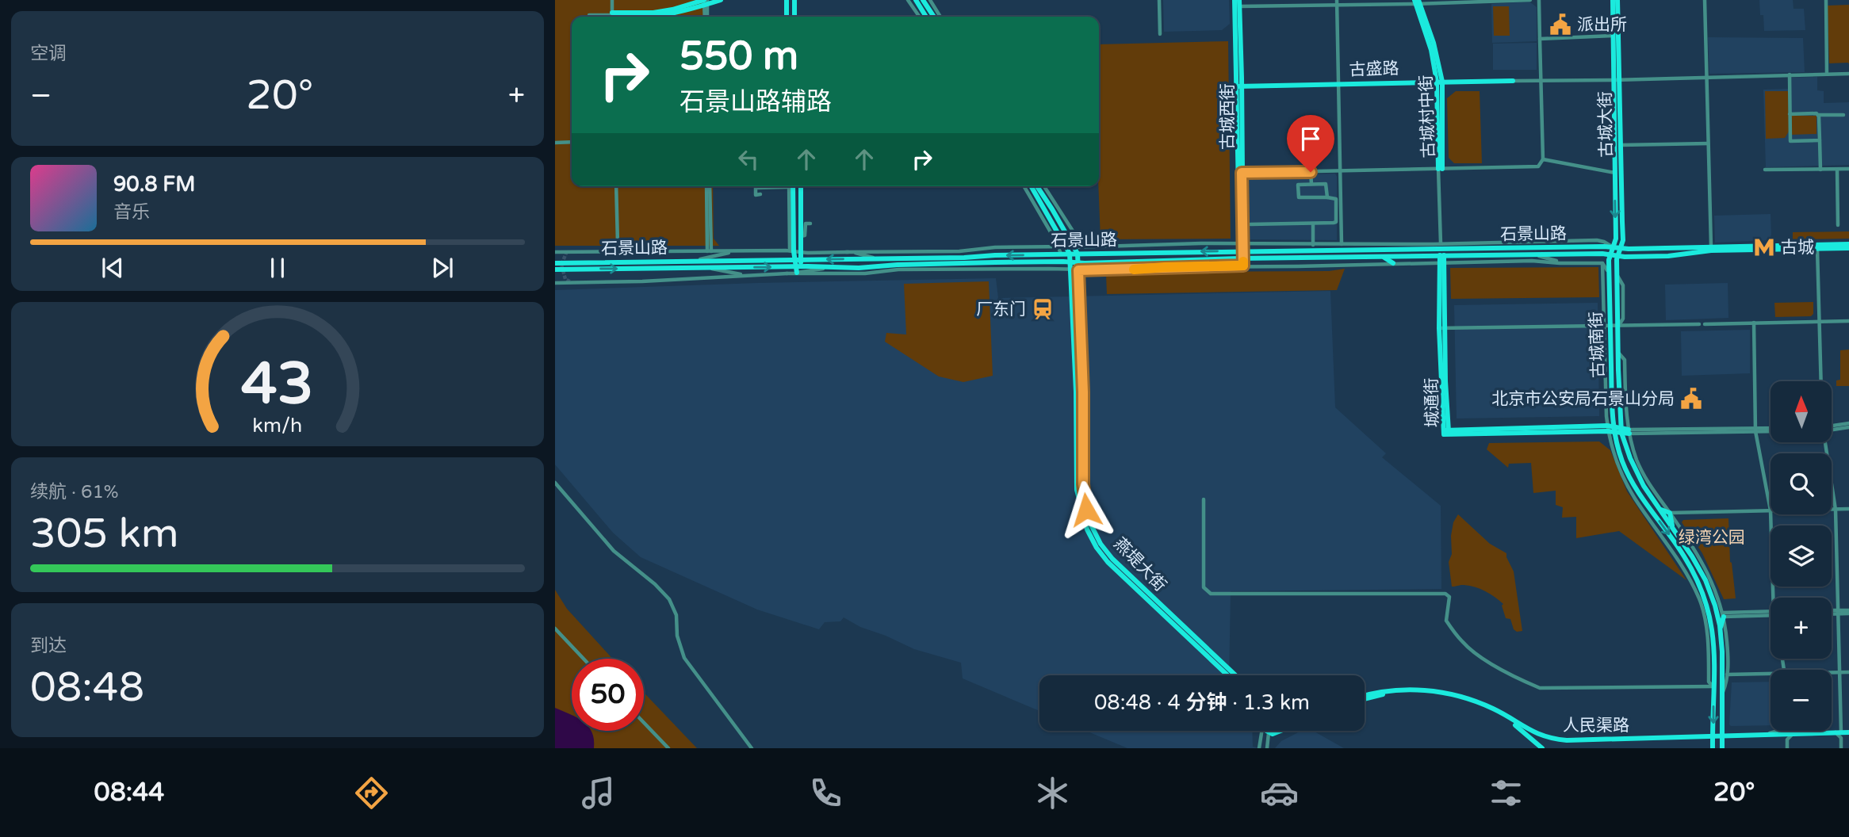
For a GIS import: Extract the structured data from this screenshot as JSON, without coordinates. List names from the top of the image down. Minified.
{"streets":{"main road":["古盛路","古城西街","古城村中街","古城大街","石景山路","古城南街","城通街","燕堤大街","人民渠路"]},"crossings":[["古盛路","古城西街"],["古盛路","古城村中街"],["古城西街","石景山路"],["古城大街","石景山路"],["古城大街","古城南街"],["石景山路","古城南街"],["石景山路","城通街"],["石景山路","燕堤大街"],["古城南街","城通街"],["古城南街","人民渠路"]],"parks":["绿湾公园"],"places":{"public building":["派出所","北京市公安局石景山分局"],"metro station":["古城"],"station":["厂东门"]},"north":"top","page":{"tile":["空调",["续航 · 61%","305 km"],["到达","08:48"]],"turn":["550 m","石景山路辅路"],"heat":["−","20°","+"],"song":["90.8 FM","音乐"],"map_buttons":["+","−"],"limit":"50","trip":"08:48 · 4 分钟 · 1.3 km","tabs":["08:44","20°"],"gauge":["43","km/h"]}}
